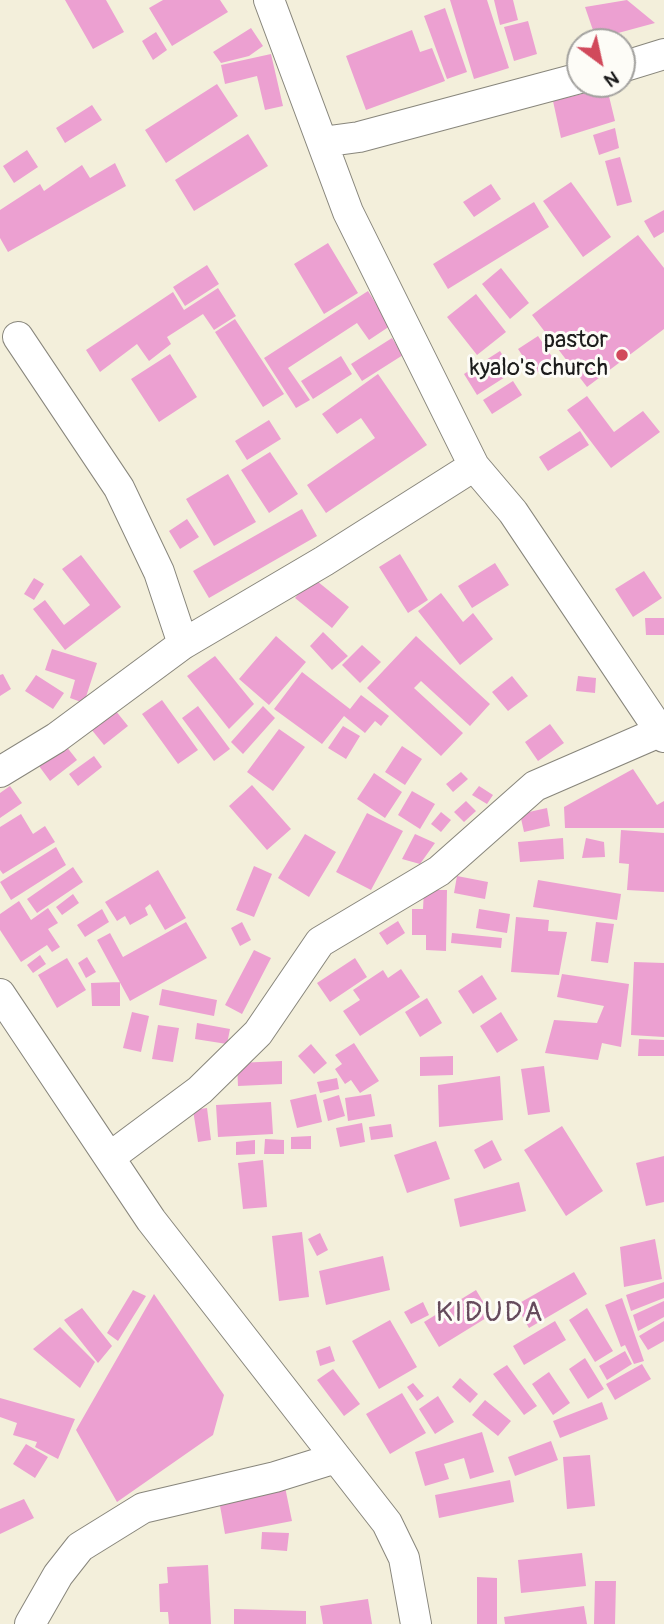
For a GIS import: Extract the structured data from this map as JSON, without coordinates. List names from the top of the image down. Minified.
{"districts":["KIDUDA"],"places":["pastor kyalo's church"],"north":"bottom right"}
